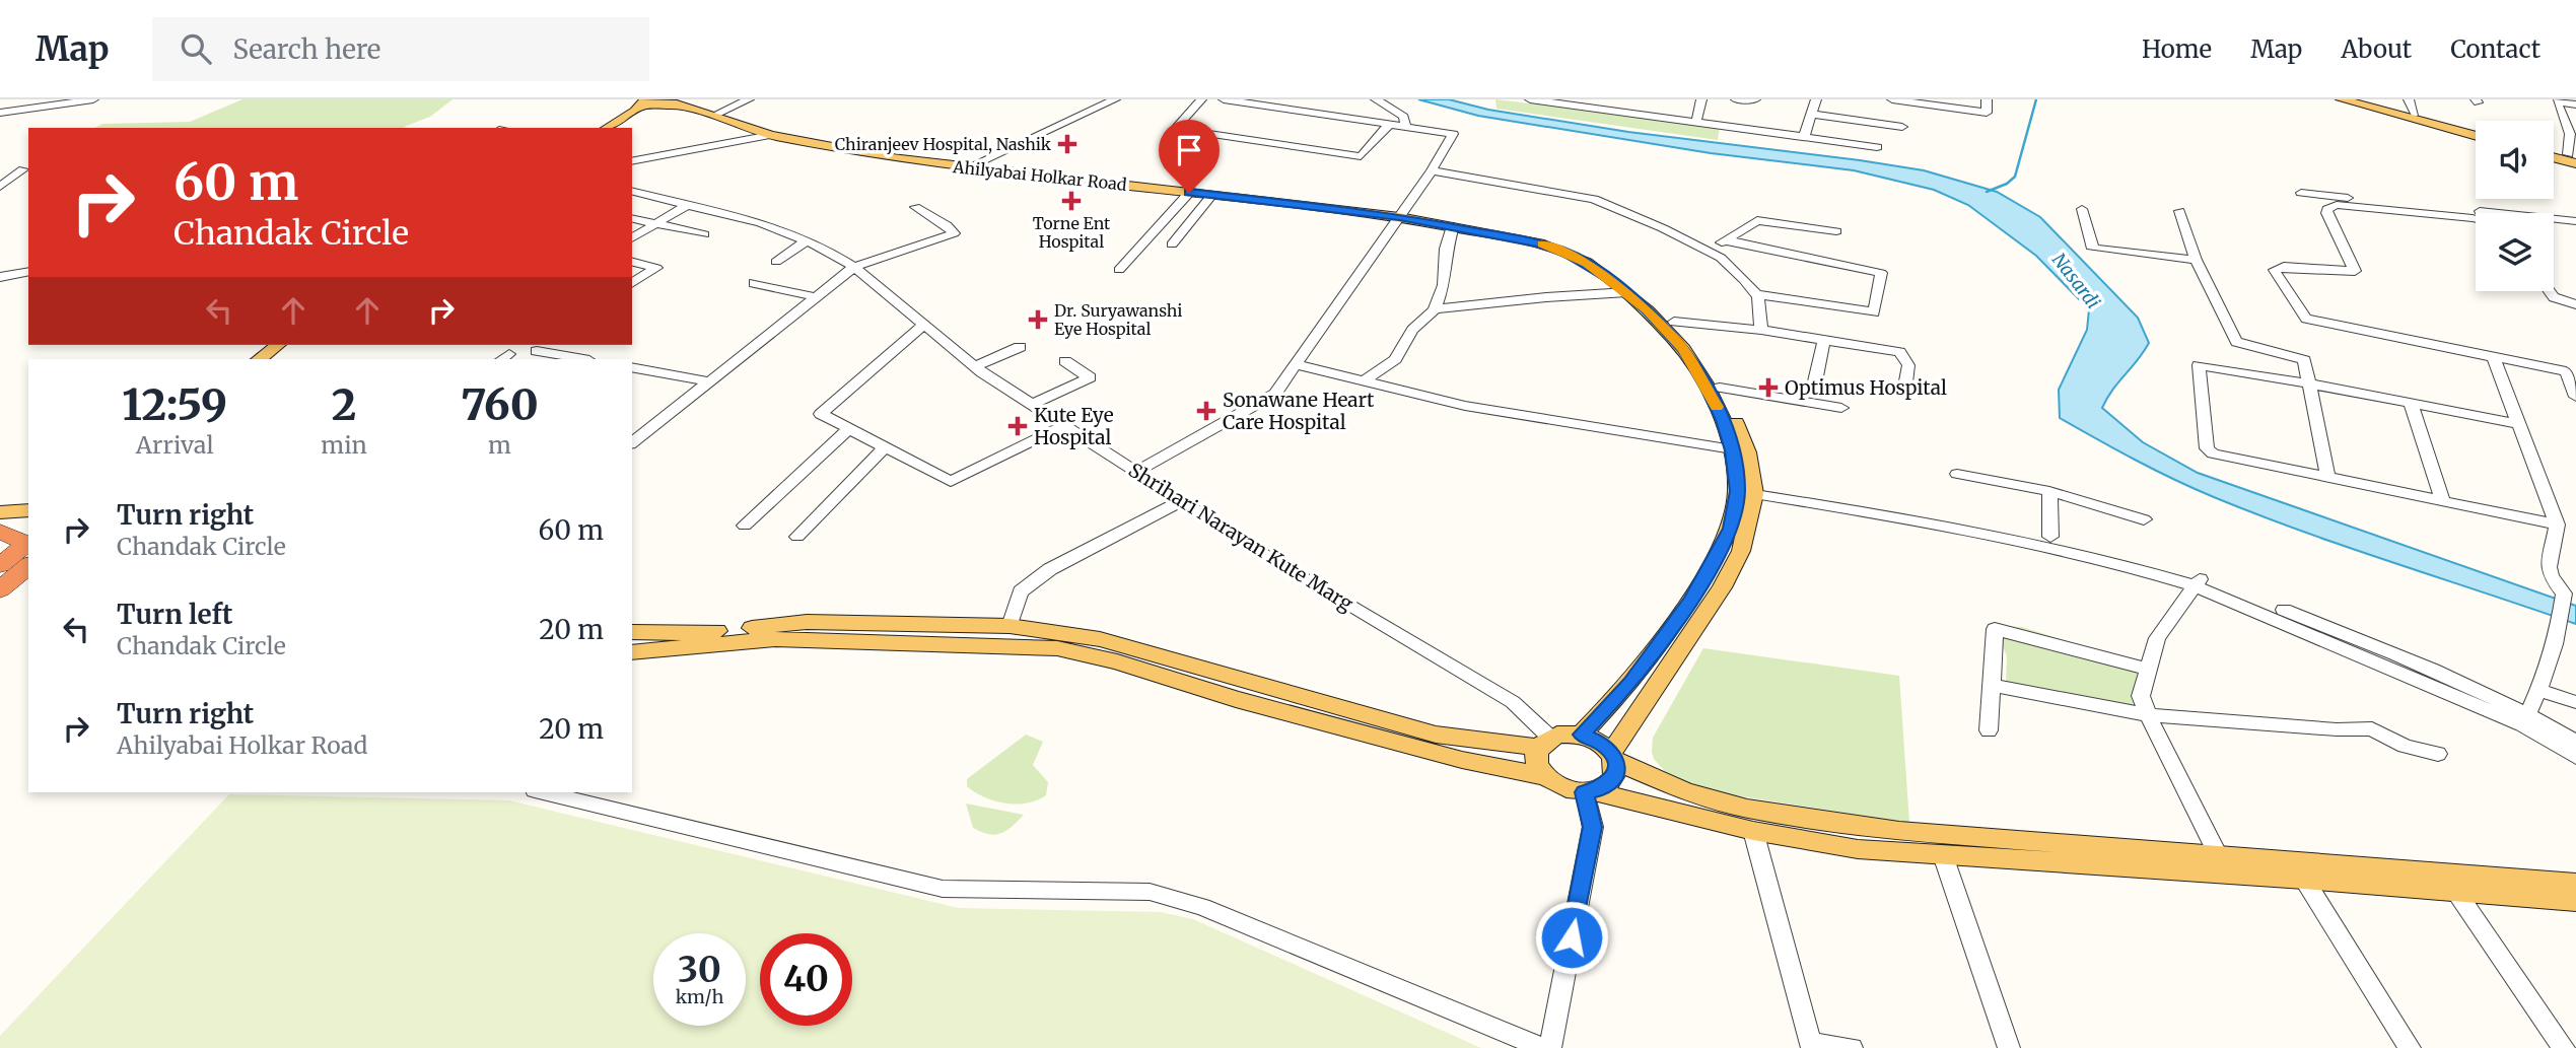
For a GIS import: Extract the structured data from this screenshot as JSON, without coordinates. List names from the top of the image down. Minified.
{"streets":{"main road":["Ahilyabai Holkar Road"],"street":["Shrihari Narayan Kute Marg"]},"crossings":[["Ahilyabai Holkar Road","Shrihari Narayan Kute Marg"]],"water":["Nasardi"],"places":{"health":["Chiranjeev Hospital, Nashik","Torne Ent Hospital","Dr. Suryawanshi Eye Hospital","Optimus Hospital","Sonawane Heart Care Hospital","Kute Eye Hospital"]},"page":{"header":"Map","search":"Search here","nav":["Home","Map","About","Contact"],"turn":["60 m","Chandak Circle"],"eta":["12:59","Arrival","2","min","760","m"],"list":[{"name":"Turn right","note":"Chandak Circle","value":"60 m"},{"name":"Turn left","note":"Chandak Circle","value":"20 m"},{"name":"Turn right","note":"Ahilyabai Holkar Road","value":"20 m"}],"speed":"30 km/h","limit":"40"}}
